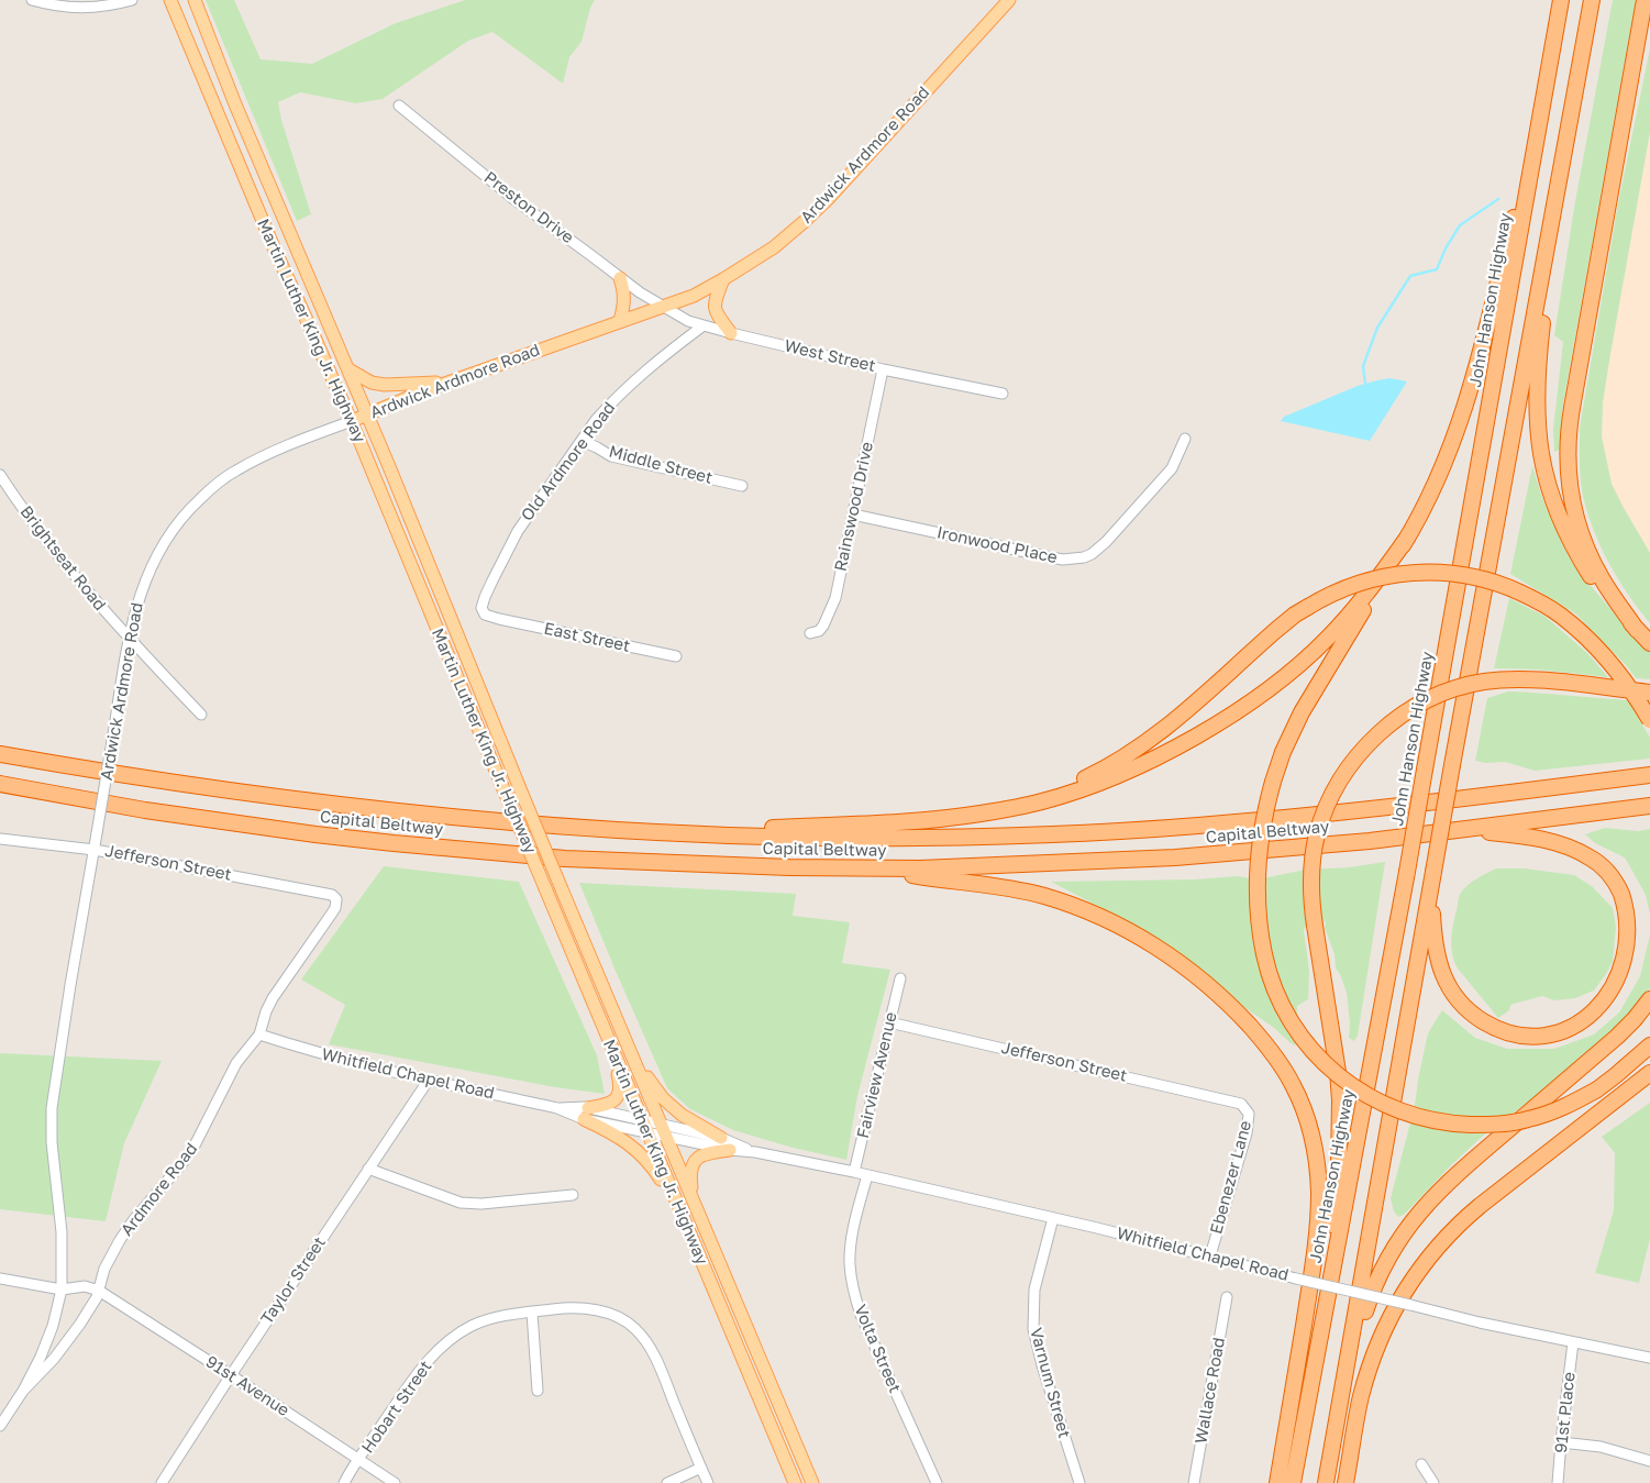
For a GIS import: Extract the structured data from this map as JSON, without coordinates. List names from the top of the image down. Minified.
{"streets":{"highway":["John Hanson Highway","Capital Beltway"],"main road":["Ardwick Ardmore Road","Martin Luther King Jr. Highway"],"street":["Preston Drive","West Street","Old Ardmore Road","Middle Street","Rainswood Drive","Ironwood Place","Brightseat Road","East Street","Jefferson Street","Whitfield Chapel Road","Fairview Avenue","Ebenezer Lane","Ardmore Road","Taylor Street","Volta Street","Varnum Street","91st Avenue","Wallace Road","Hobart Street","91st Place"]},"crossings":[["Ardwick Ardmore Road","Preston Drive"],["Ardwick Ardmore Road","Martin Luther King Jr. Highway"],["Ardwick Ardmore Road","West Street"],["Ardwick Ardmore Road","Brightseat Road"],["Ardwick Ardmore Road","Jefferson Street"],["Ardwick Ardmore Road","Ardmore Road"],["Preston Drive","West Street"],["Martin Luther King Jr. Highway","Whitfield Chapel Road"],["West Street","Old Ardmore Road"],["West Street","Rainswood Drive"],["Old Ardmore Road","Middle Street"],["Old Ardmore Road","East Street"],["Rainswood Drive","Ironwood Place"],["Jefferson Street","Fairview Avenue"],["Jefferson Street","Ebenezer Lane"],["Jefferson Street","Ardmore Road"],["Whitfield Chapel Road","Fairview Avenue"],["Whitfield Chapel Road","Ebenezer Lane"],["Whitfield Chapel Road","Ardmore Road"],["Whitfield Chapel Road","Taylor Street"],["Whitfield Chapel Road","Volta Street"],["Whitfield Chapel Road","Varnum Street"],["Whitfield Chapel Road","91st Place"],["Ardmore Road","91st Avenue"],["Taylor Street","91st Avenue"],["91st Avenue","Hobart Street"]]}
